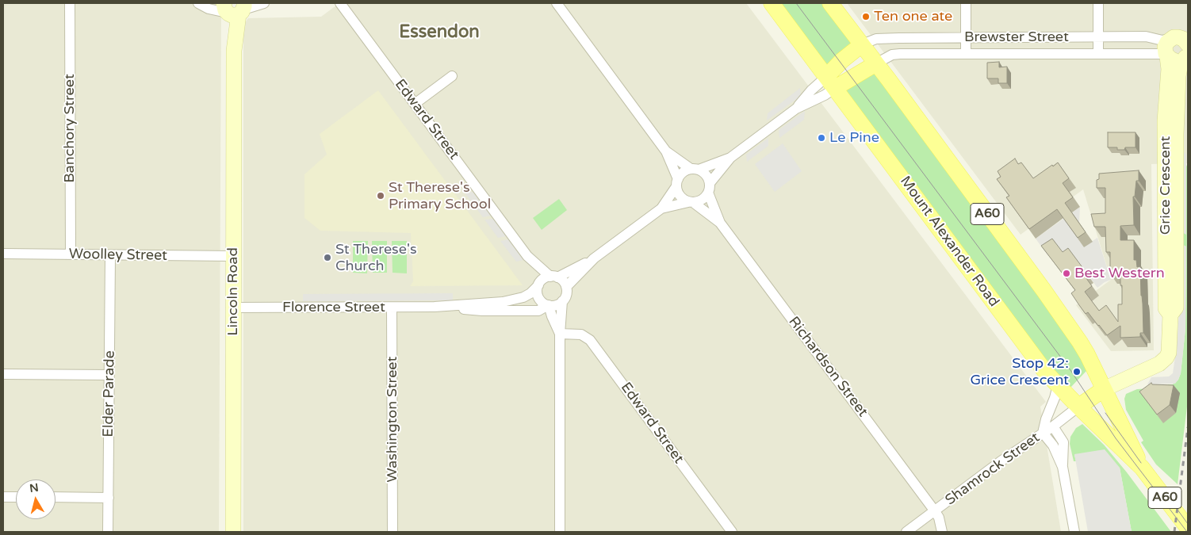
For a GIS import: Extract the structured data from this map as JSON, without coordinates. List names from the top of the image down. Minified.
{"streets":{"main road":["Grice Crescent","A60","Mount Alexander Road","Lincoln Road"],"street":["Brewster Street","Edward Street","Banchory Street","Woolley Street","Florence Street","Richardson Street","Elder Parade","Washington Street","Shamrock Street"]},"crossings":[["Brewster Street","Grice Crescent"],["Brewster Street","Mount Alexander Road"],["Edward Street","Florence Street"],["Banchory Street","Woolley Street"],["Grice Crescent","Mount Alexander Road"],["Mount Alexander Road","Shamrock Street"],["Woolley Street","Lincoln Road"],["Woolley Street","Elder Parade"],["Lincoln Road","Florence Street"],["Florence Street","Washington Street"],["Richardson Street","Shamrock Street"]],"districts":["Essendon"],"places":["Ten one ate","Le Pine","St Therese's Primary School","St Therese's Church","Best Western","Stop 42: Grice Crescent"],"north":"top"}
